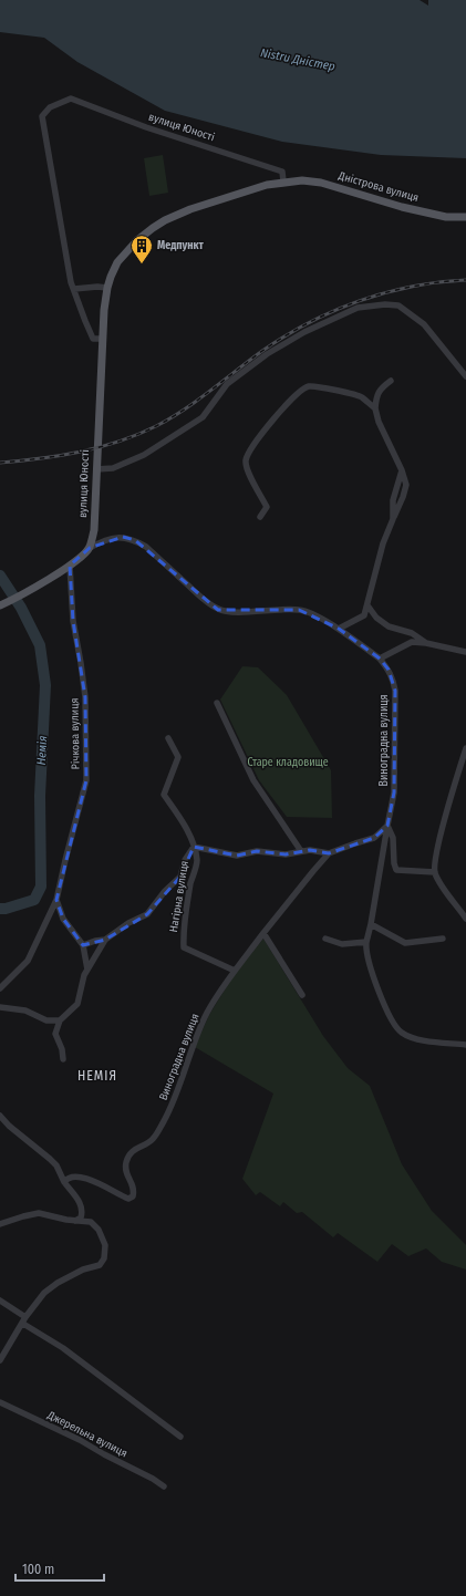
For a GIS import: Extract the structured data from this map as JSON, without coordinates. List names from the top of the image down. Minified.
{"streets":{"main road":["вулиця Юності","Дністрова вулиця"],"street":["Річкова вулиця","Виноградна вулиця","Нагірна вулиця","Джерельна вулиця"]},"crossings":[["вулиця Юності","Дністрова вулиця"],["вулиця Юності","Виноградна вулиця"],["Виноградна вулиця","Нагірна вулиця"]],"districts":["НЕМІЯ"],"water":["Nistru Дністер","Немія"],"parks":["Старе кладовище"],"places":{"building":["Медпункт"]},"scale_bar":"100 m"}
